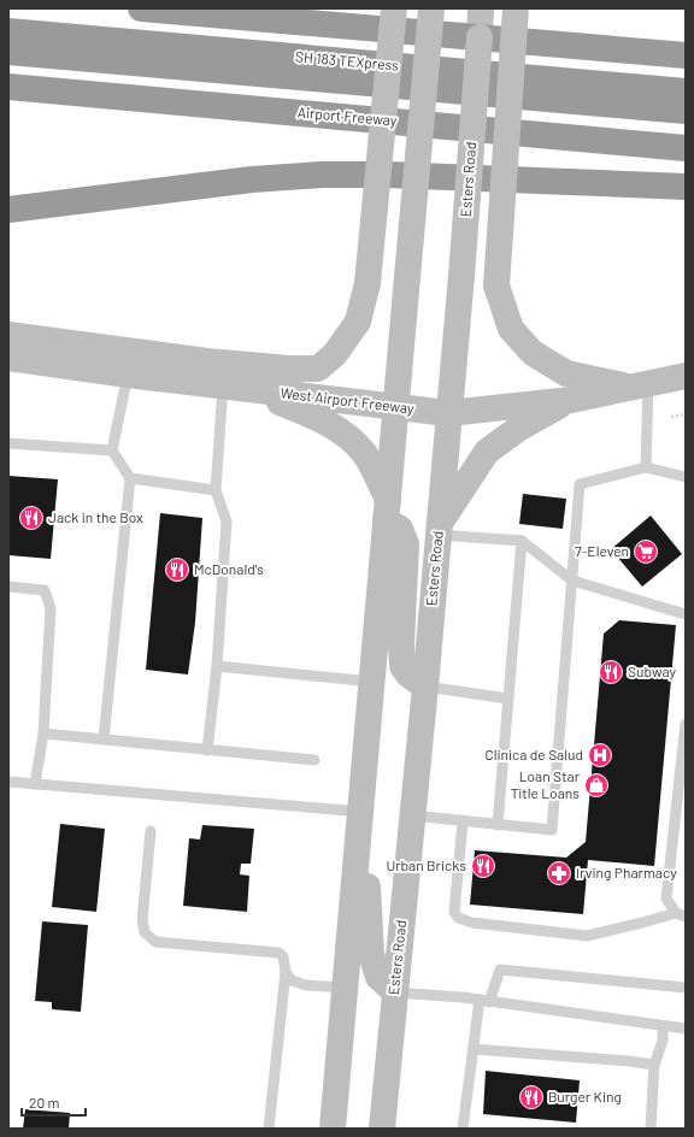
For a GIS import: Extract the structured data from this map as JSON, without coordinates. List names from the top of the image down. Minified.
{"streets":{"highway":["SH 183 TEXpress","Airport Freeway"],"main road":["Esters Road","West Airport Freeway"]},"crossings":[["Esters Road","West Airport Freeway"]],"places":{"restaurant":["Jack in the Box","McDonald's","Subway","Urban Bricks","Burger King"],"supermarket":["7-Eleven"],"hospital":["Clinica de Salud"],"shop":["Loan Star Title Loans"],"pharmacy":["Irving Pharmacy"]},"scale_bar":"20 m"}
